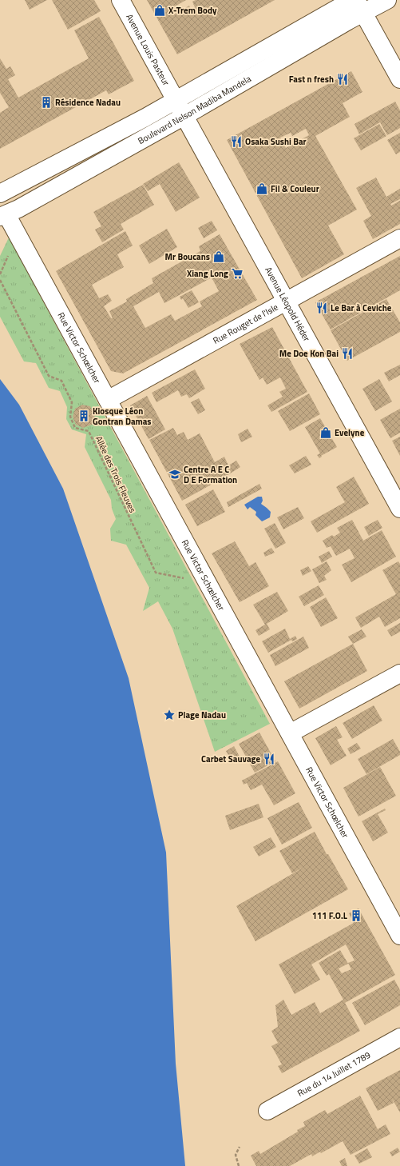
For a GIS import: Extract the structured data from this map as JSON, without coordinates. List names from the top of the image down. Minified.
{"streets":{"street":["Avenue Louis Pasteur","Boulevard Nelson Madiba Mandela","Avenue Léopold Héder","Rue Rouget de l'Isle","Rue Victor Schœlcher","Rue du 14 Juillet 1789"],"path":["Allée des Trois Fleuves"]},"crossings":[["Avenue Louis Pasteur","Boulevard Nelson Madiba Mandela"],["Avenue Louis Pasteur","Avenue Léopold Héder"],["Boulevard Nelson Madiba Mandela","Avenue Léopold Héder"],["Boulevard Nelson Madiba Mandela","Rue Victor Schœlcher"],["Avenue Léopold Héder","Rue Rouget de l'Isle"],["Rue Rouget de l'Isle","Rue Victor Schœlcher"],["Rue Victor Schœlcher","Allée des Trois Fleuves"]],"places":{"shop":["X-Trem Body","Fil & Couleur","Mr Boucans","Evelyne"],"restaurant":["Fast n fresh","Osaka Sushi Bar","Le Bar à Ceviche","Me Doe Kon Bai","Carbet Sauvage"],"building":["Résidence Nadau","Kiosque Léon Gontran Damas","111 F.O.L"],"supermarket":["Xiang Long"],"school or university":["Centre A E C D E Formation"],"place":["Plage Nadau"]}}
